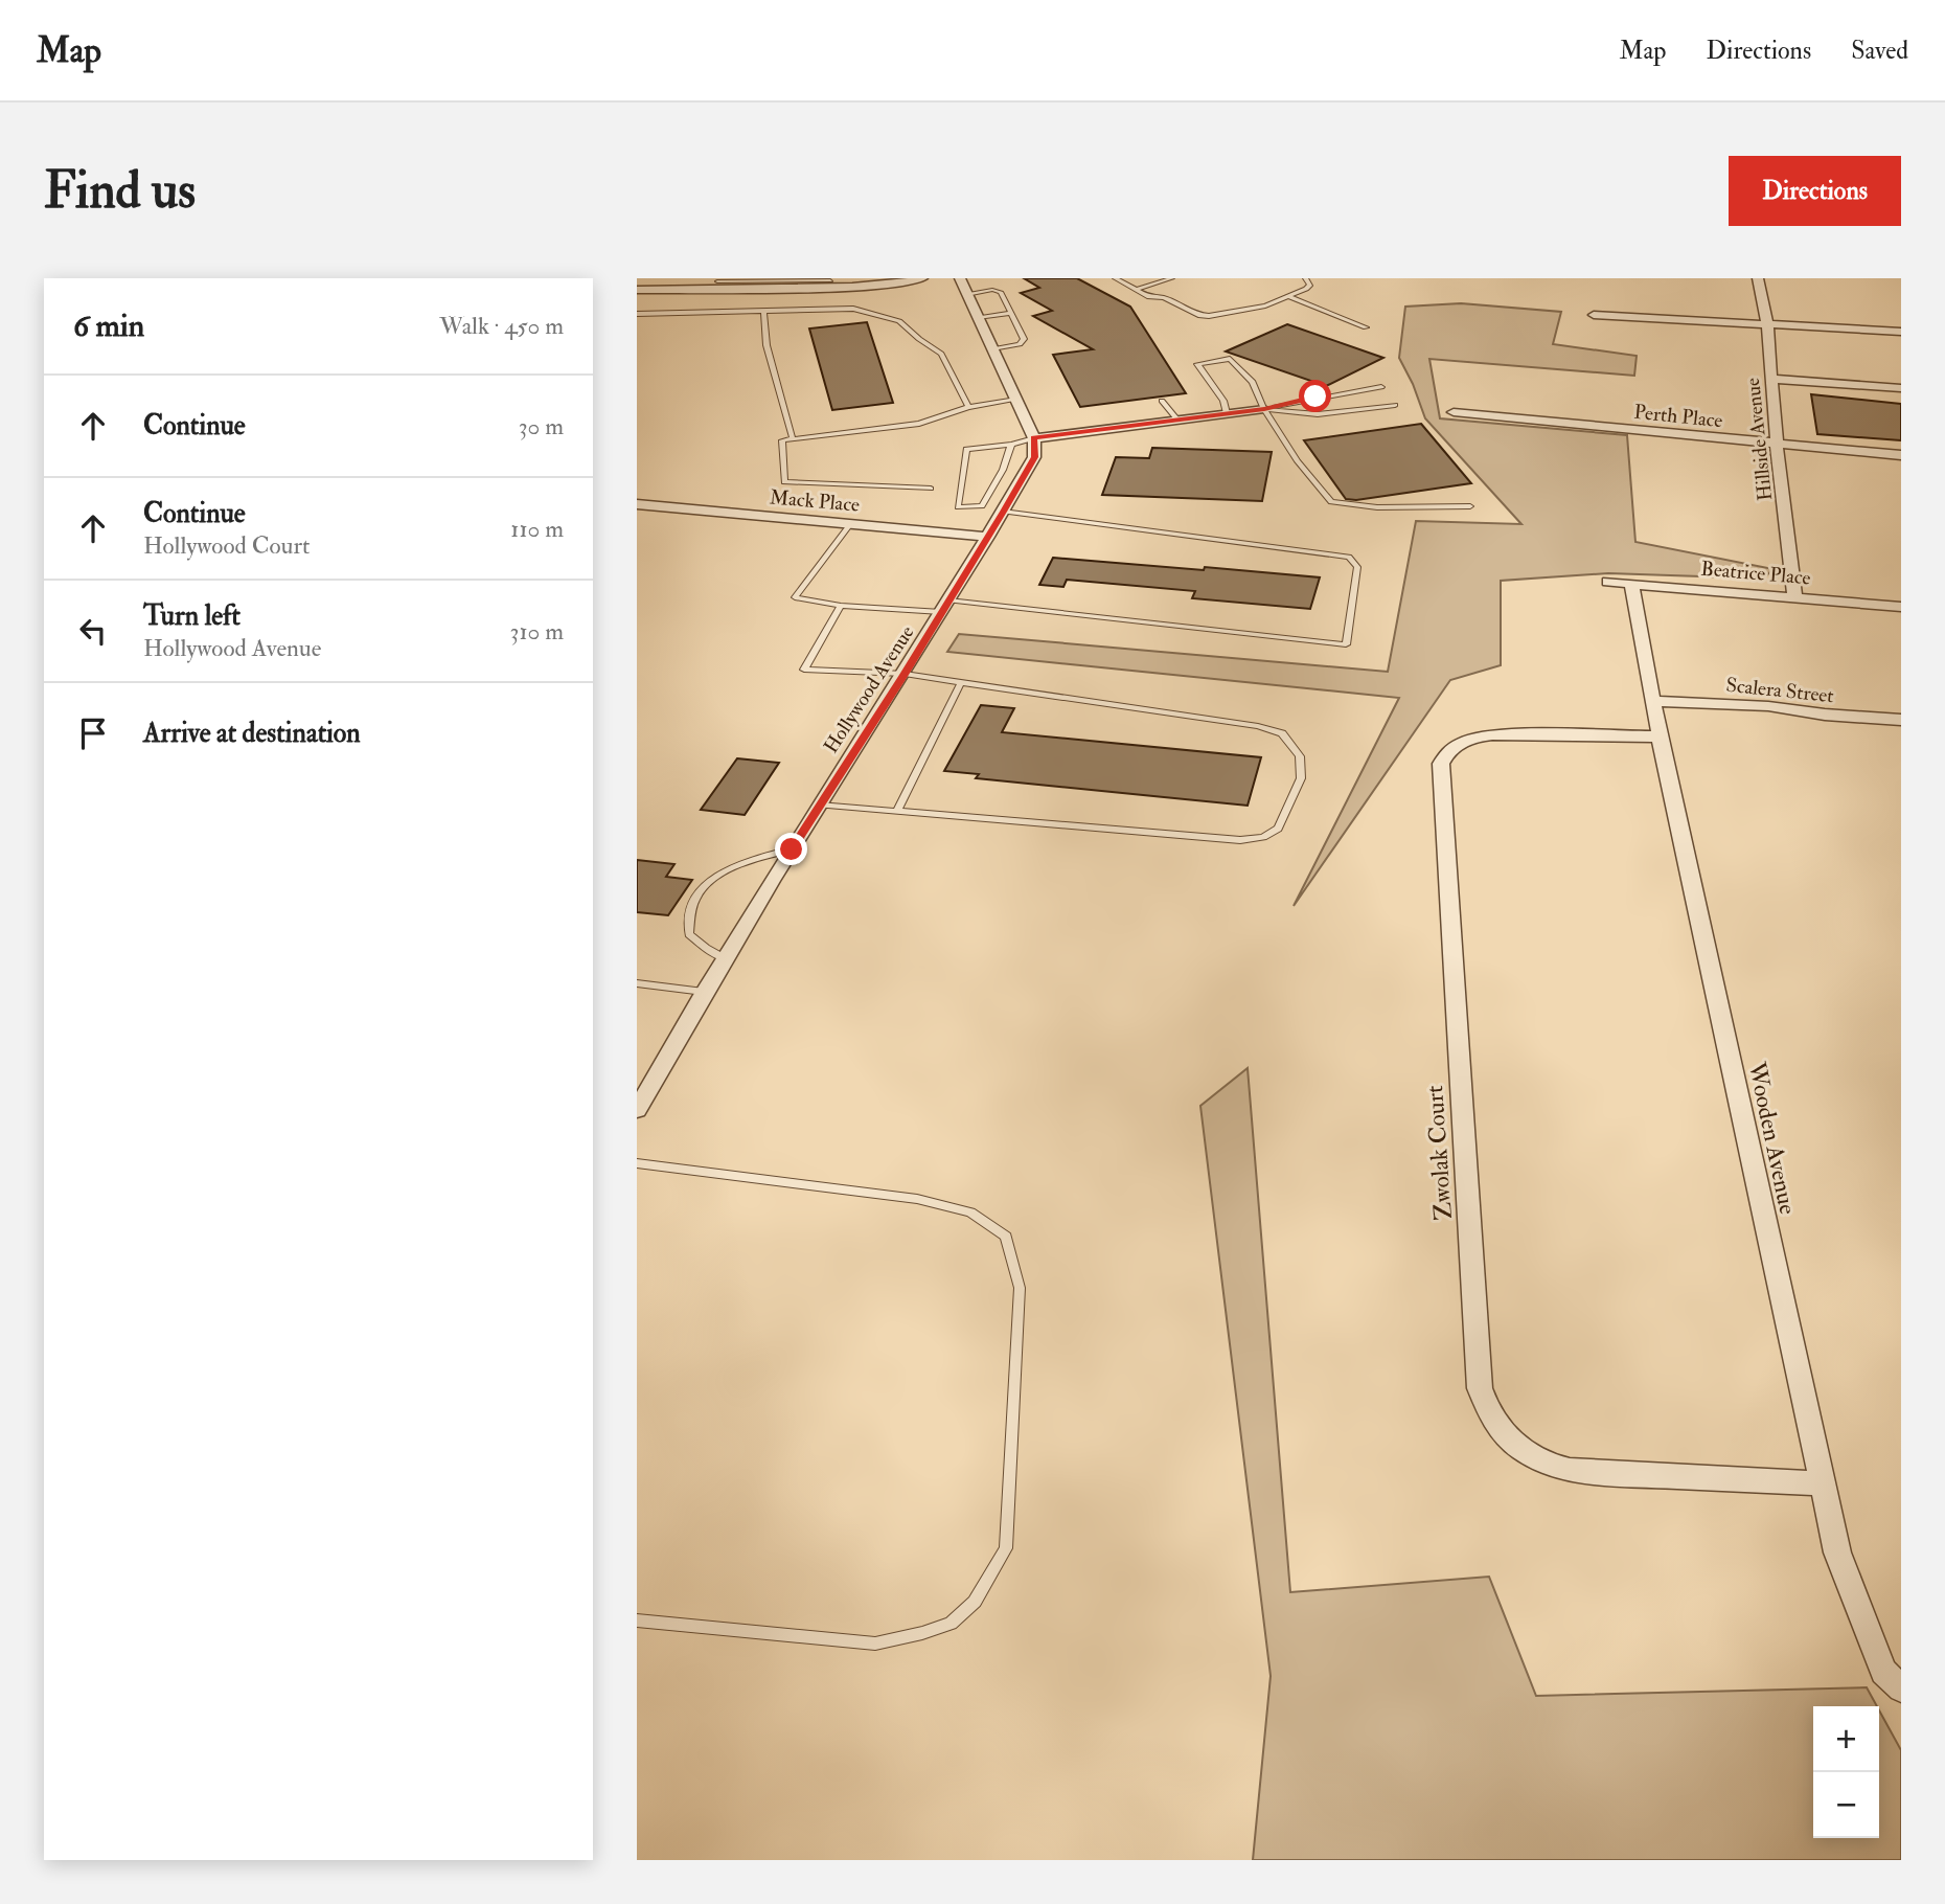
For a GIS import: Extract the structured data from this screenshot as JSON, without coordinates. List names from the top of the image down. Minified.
{"streets":{"street":["Perth Place","Hillside Avenue","Mack Place","Beatrice Place","Hollywood Avenue","Scalera Street","Wooden Avenue","Zwolak Court"]},"crossings":[["Perth Place","Hillside Avenue"],["Hillside Avenue","Beatrice Place"],["Mack Place","Hollywood Avenue"],["Beatrice Place","Wooden Avenue"],["Scalera Street","Wooden Avenue"],["Wooden Avenue","Zwolak Court"]],"page":{"header":"Map","nav":["Map","Directions","Saved"],"buttons":"Directions","title":"Find us","heading":["6 min","Walk · 450 m"],"list":[["Continue","30 m"],["Continue","Hollywood Court","110 m"],["Turn left","Hollywood Avenue","310 m"],"Arrive at destination"],"map_buttons":["+","−"]}}
